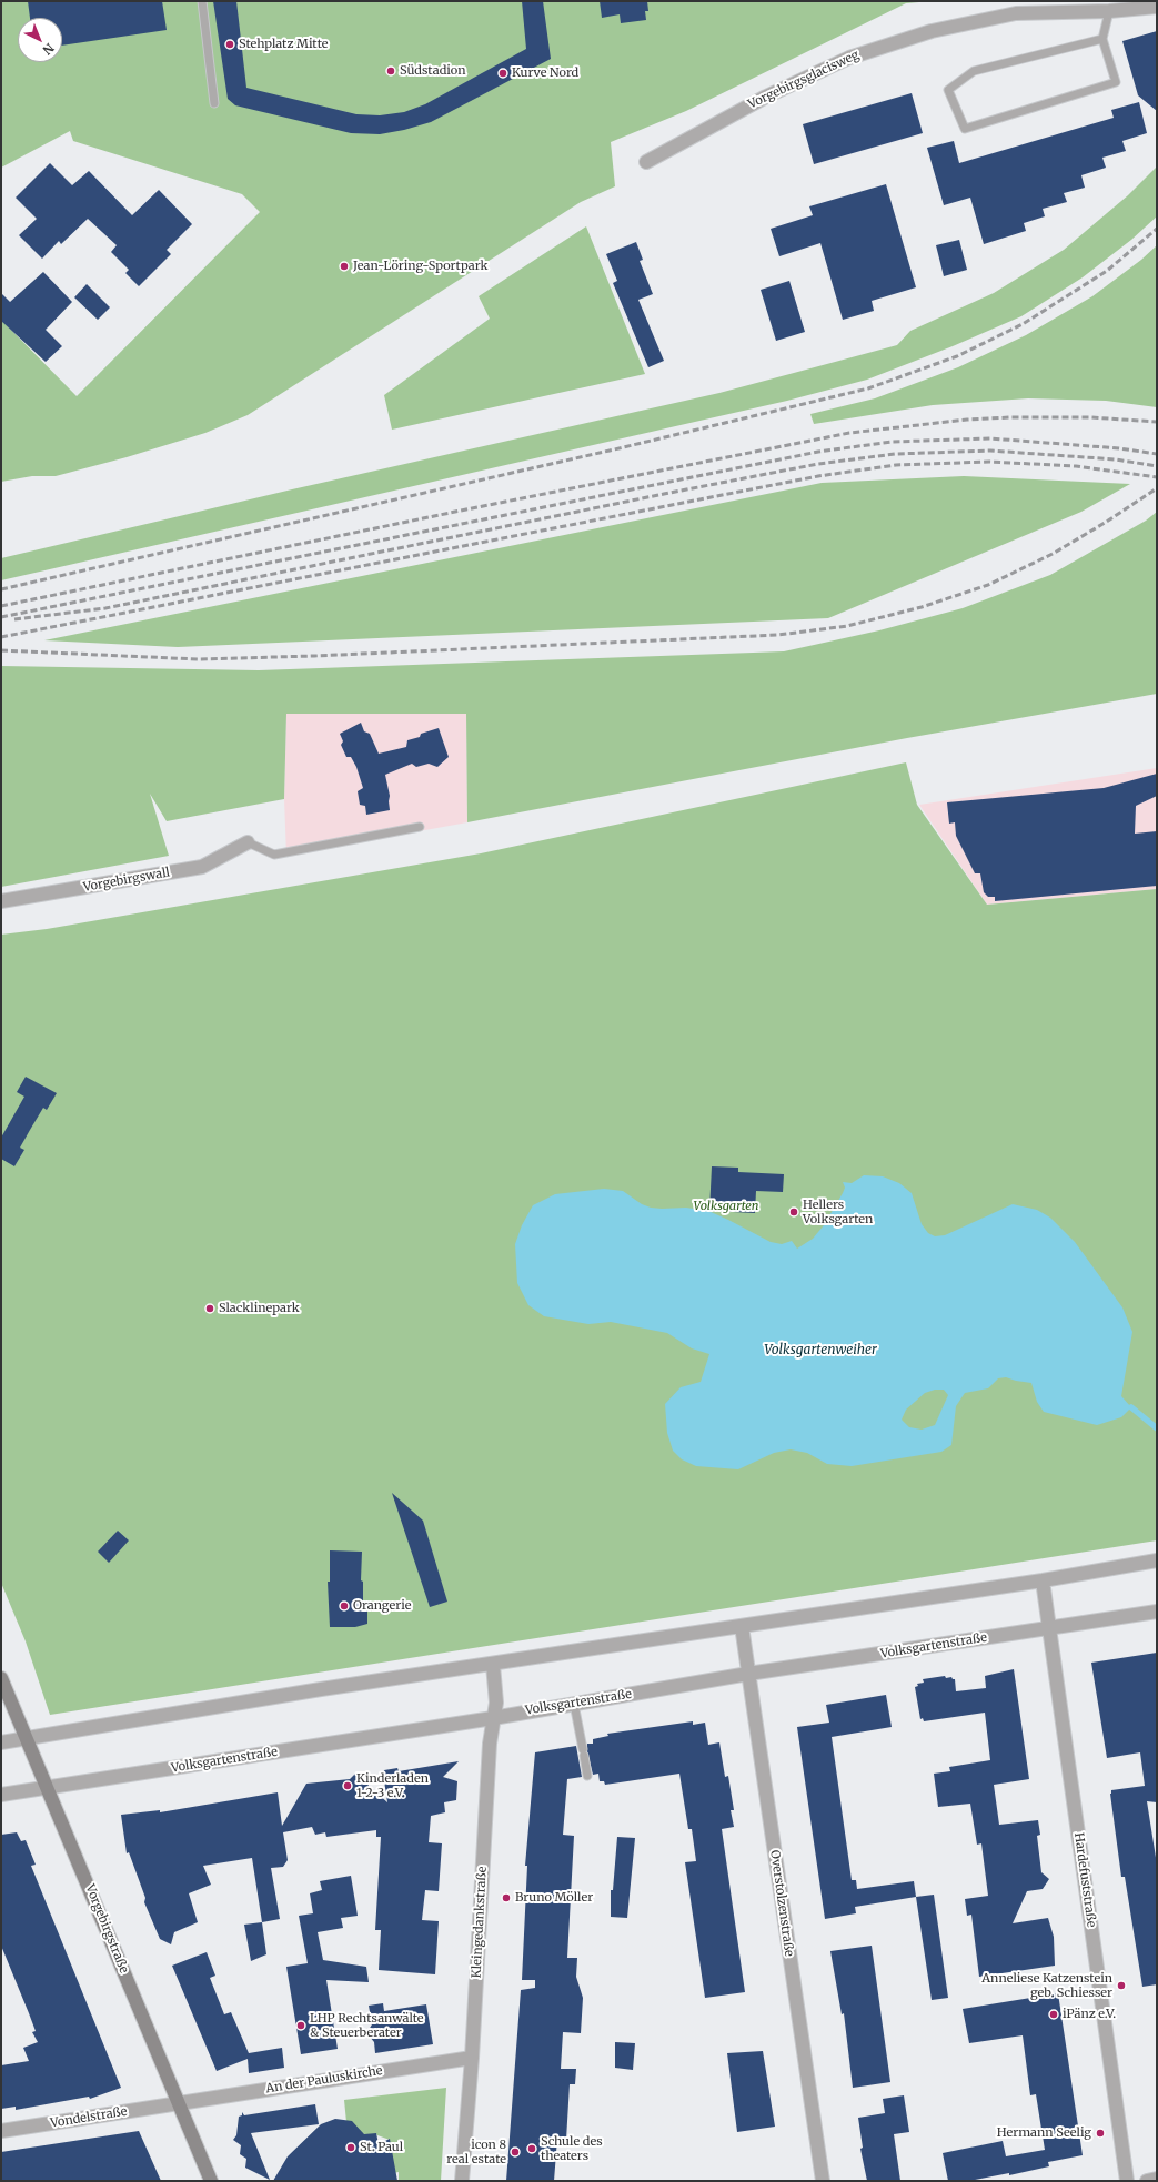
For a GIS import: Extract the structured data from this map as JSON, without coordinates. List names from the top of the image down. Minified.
{"streets":{"main road":["Vorgebirgstraße"],"street":["Vorgebirgsglacisweg","Vorgebirgswall","Volksgartenstraße","Hardefuststraße","Overstolzenstraße","Kleingedankstraße","An der Pauluskirche","Vondelstraße"]},"crossings":[["Volksgartenstraße","Hardefuststraße"],["Volksgartenstraße","Overstolzenstraße"],["Volksgartenstraße","Kleingedankstraße"],["Volksgartenstraße","Vorgebirgstraße"],["Kleingedankstraße","An der Pauluskirche"],["Vorgebirgstraße","An der Pauluskirche"],["Vorgebirgstraße","Vondelstraße"],["An der Pauluskirche","Vondelstraße"]],"water":["Volksgartenweiher"],"parks":["Volksgarten"],"places":["Stehplatz Mitte","Südstadion","Kurve Nord","Jean-Löring-Sportpark","Hellers Volksgarten","Slacklinepark","Orangerie","Kinderladen 1-2-3 e.V.","Bruno Möller","Anneliese Katzenstein geb. Schiesser","iPänz e.V.","LHP Rechtsanwälte & Steuerberater","Hermann Seelig","St. Paul","Schule des theaters","icon 8 real estate"],"north":"bottom right"}
